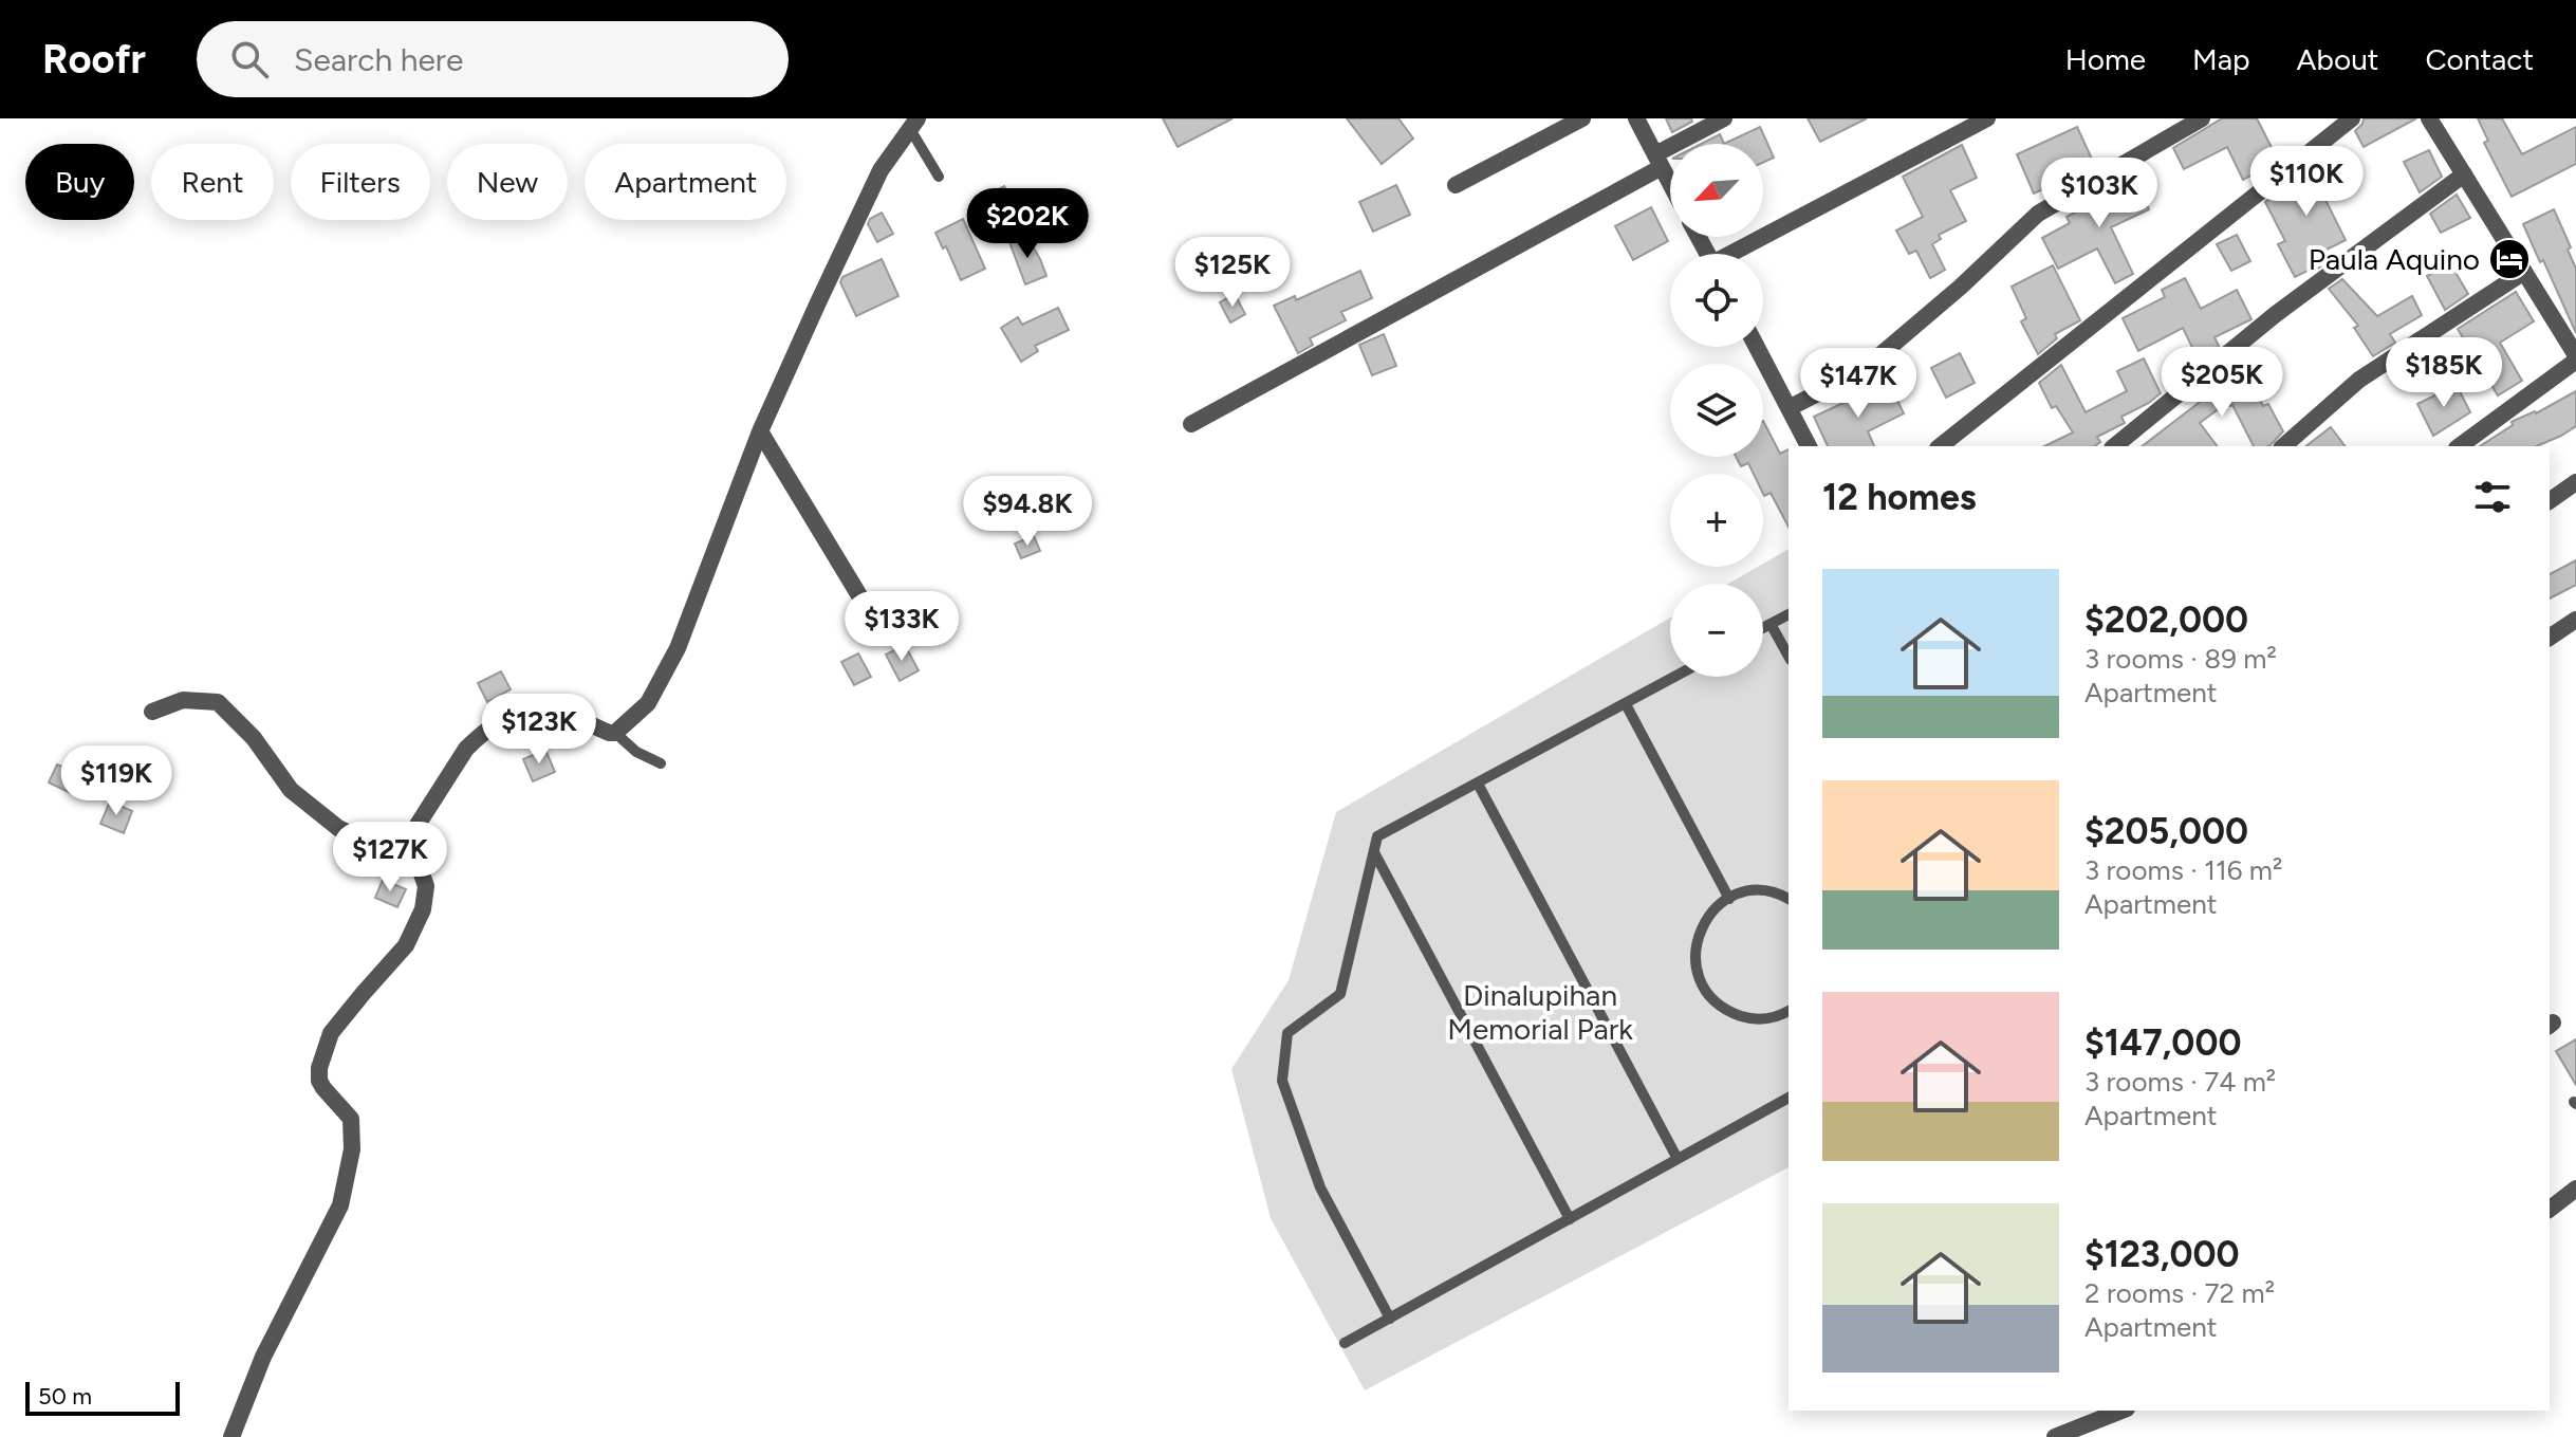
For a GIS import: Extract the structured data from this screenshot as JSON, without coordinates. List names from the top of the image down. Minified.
{"parks":["Dinalupihan Memorial Park"],"places":{"hotel":["Paula Aquino"]},"scale_bar":"50 m","north":"bottom left","page":{"header":"Roofr","search":"Search here","nav":["Home","Map","About","Contact"],"map_buttons":["+","−"],"chip":["Buy","Rent","Filters","New","Apartment"],"price":["$110K","$103K","$202K","$125K","$185K","$205K","$147K","$94.8K","$133K","$123K","$119K","$127K"],"heading":"12 homes","list":[{"name":"$202,000","note":"3 rooms · 89 m² · Apartment"},{"name":"$205,000","note":"3 rooms · 116 m² · Apartment"},{"name":"$147,000","note":"3 rooms · 74 m² · Apartment"},{"name":"$123,000","note":"2 rooms · 72 m² · Apartment"}],"scale":"50 m"}}
